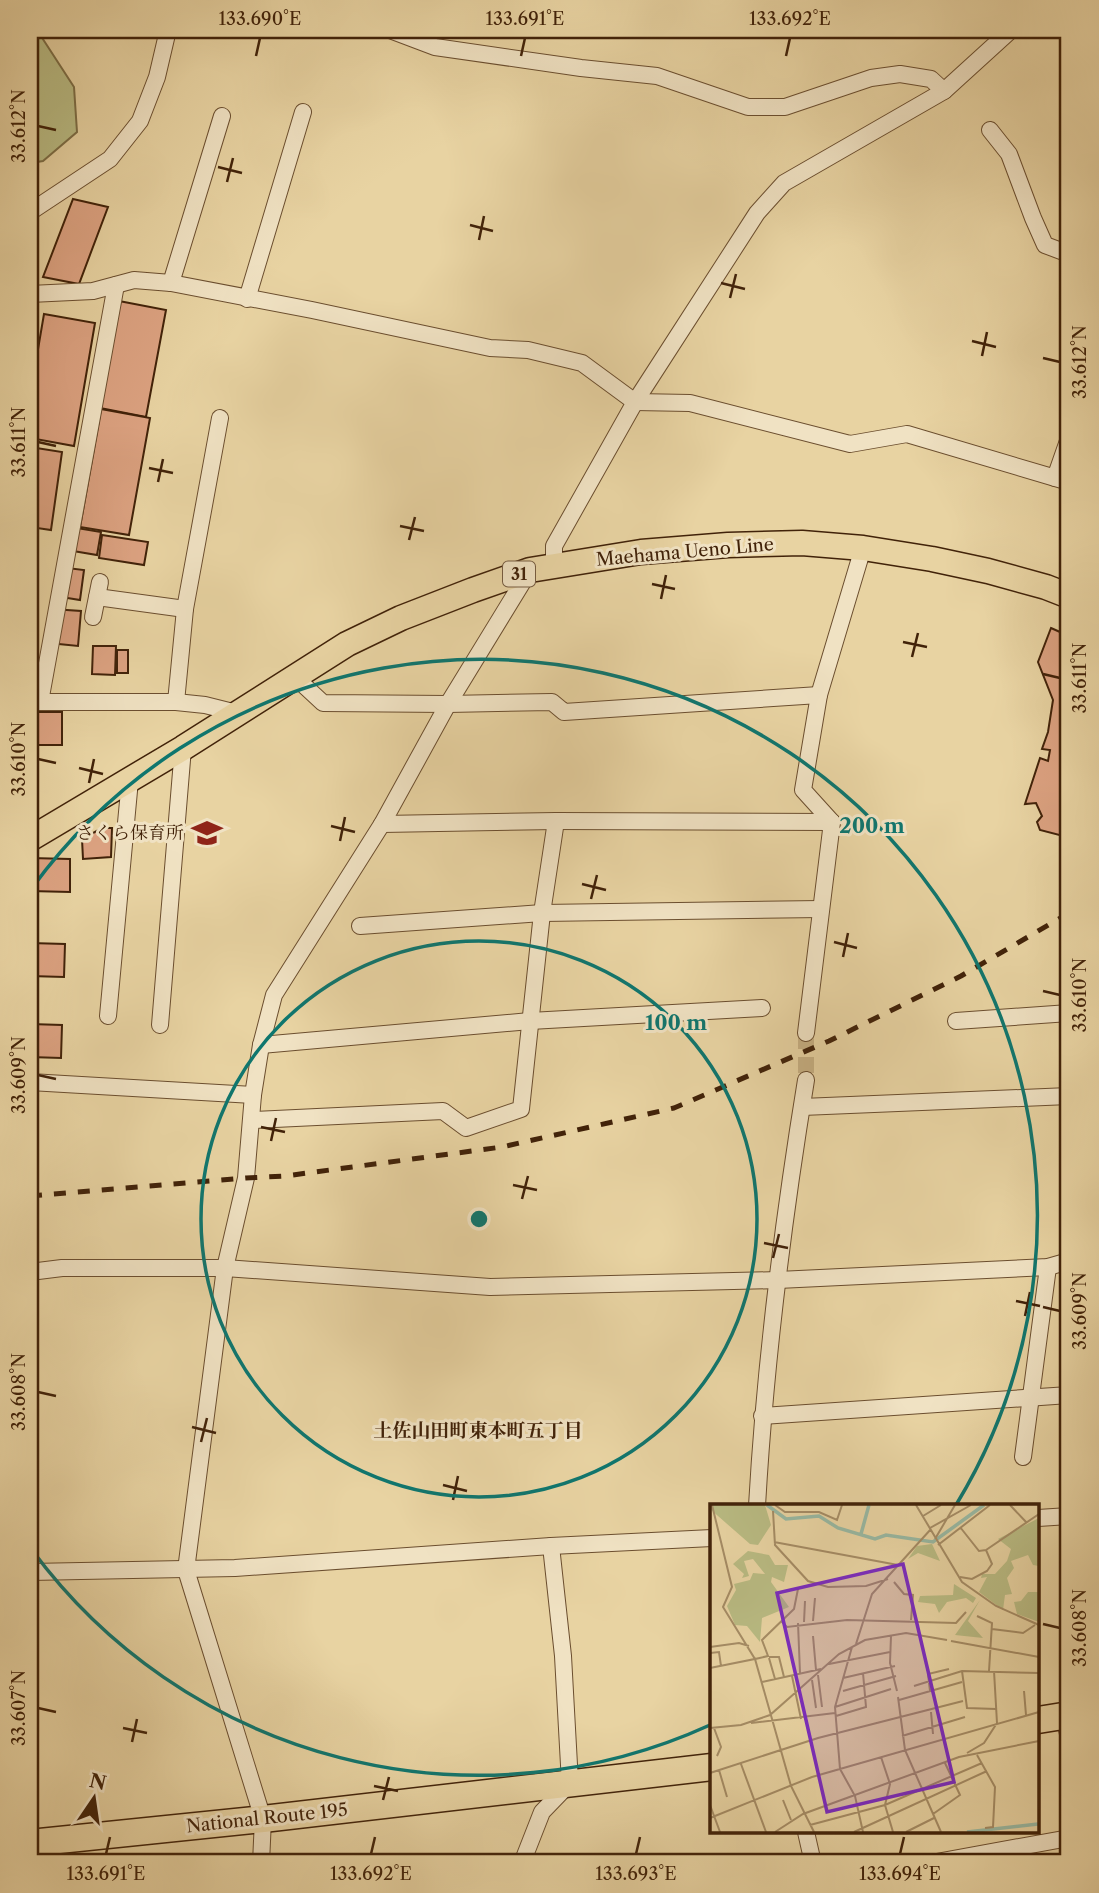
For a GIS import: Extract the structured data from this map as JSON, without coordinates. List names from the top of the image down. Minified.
{"streets":{"highway":["National Route 195"],"main road":["Maehama Ueno Line","31"]},"districts":["土佐山田町東本町五丁目"],"places":{"school or university":["さくら保育所"]},"north":"top","coordinates":["133.690°E","133.691°E","133.692°E","33.612°N","33.611°N","33.610°N","33.609°N","33.608°N","33.607°N","133.693°E","133.694°E"],"rings":["200 m","100 m"]}
